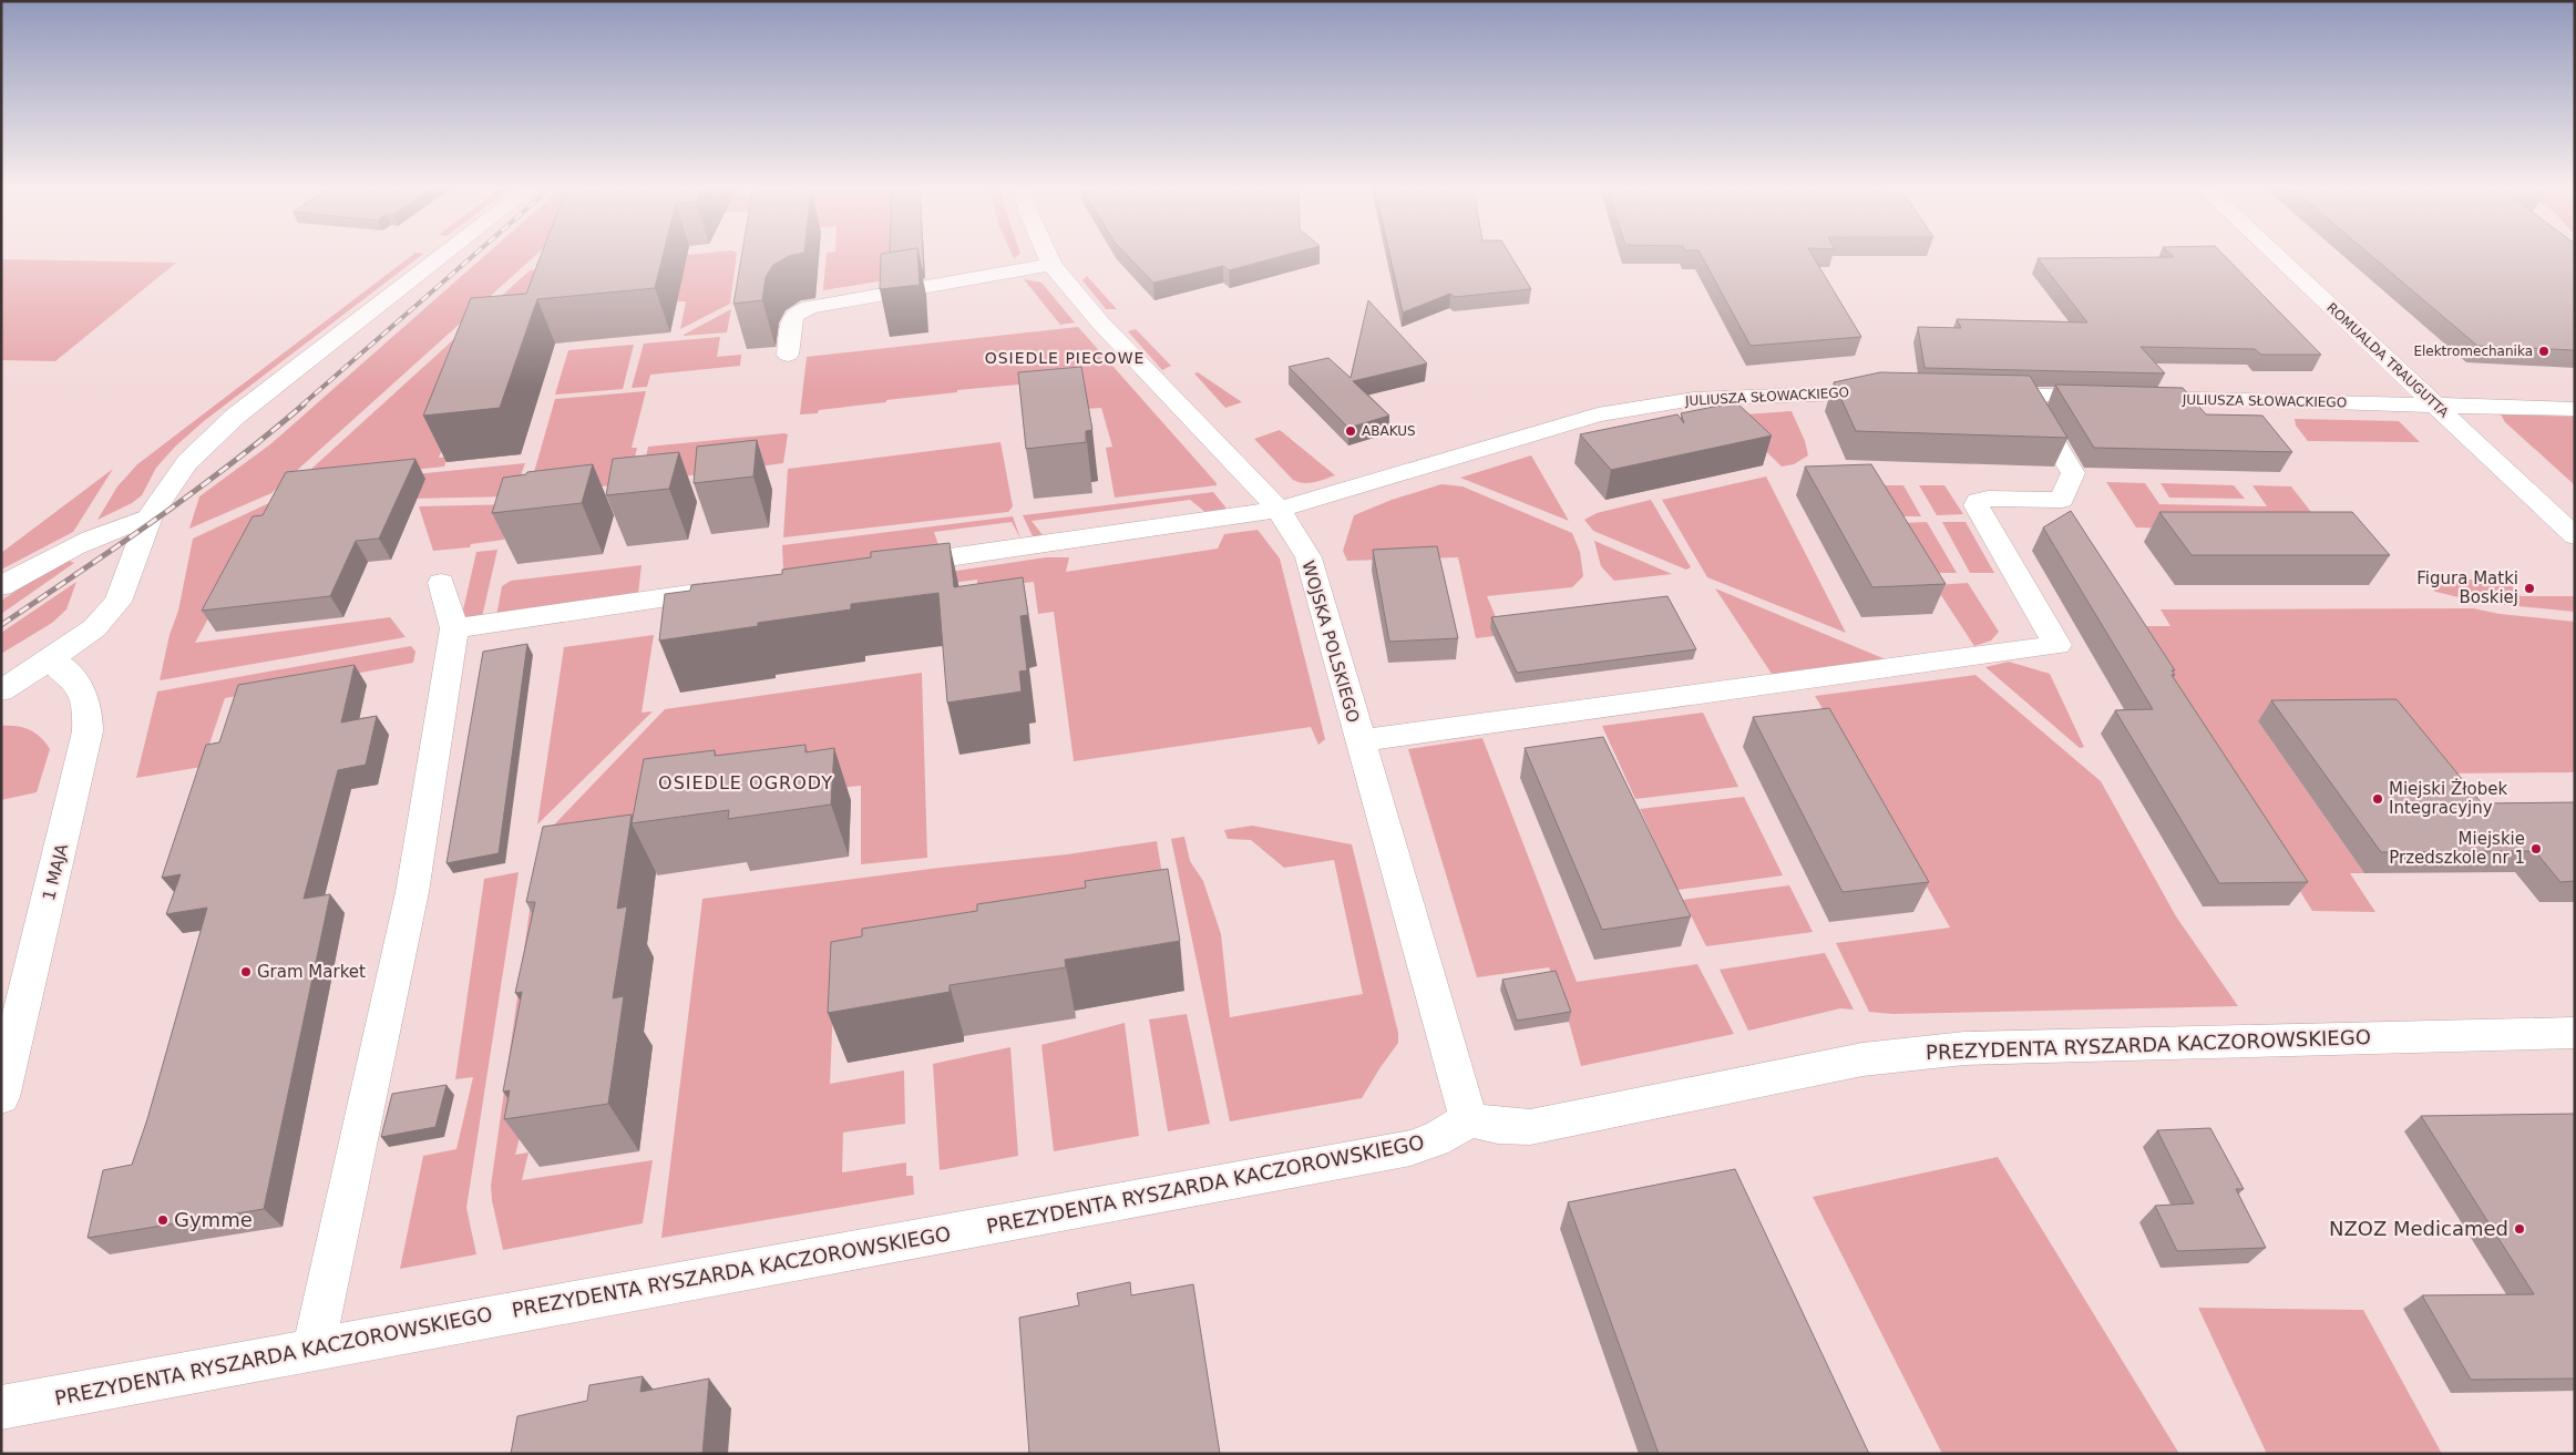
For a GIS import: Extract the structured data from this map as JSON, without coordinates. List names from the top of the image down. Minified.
{"streets":{"street":["ROMUALDA TRAUGUTTA","JULIUSZA SŁOWACKIEGO","WOJSKA POLSKIEGO","1 MAJA","PREZYDENTA RYSZARDA KACZOROWSKIEGO"]},"crossings":[["ROMUALDA TRAUGUTTA","JULIUSZA SŁOWACKIEGO"],["JULIUSZA SŁOWACKIEGO","WOJSKA POLSKIEGO"],["WOJSKA POLSKIEGO","PREZYDENTA RYSZARDA KACZOROWSKIEGO"]],"districts":["OSIEDLE PIECOWE","OSIEDLE OGRODY"],"places":["Elektromechanika","ABAKUS","Figura Matki Boskiej","Miejski Żłobek Integracyjny","Miejskie Przedszkole nr 1","Gram Market","Gymme","NZOZ Medicamed"]}
